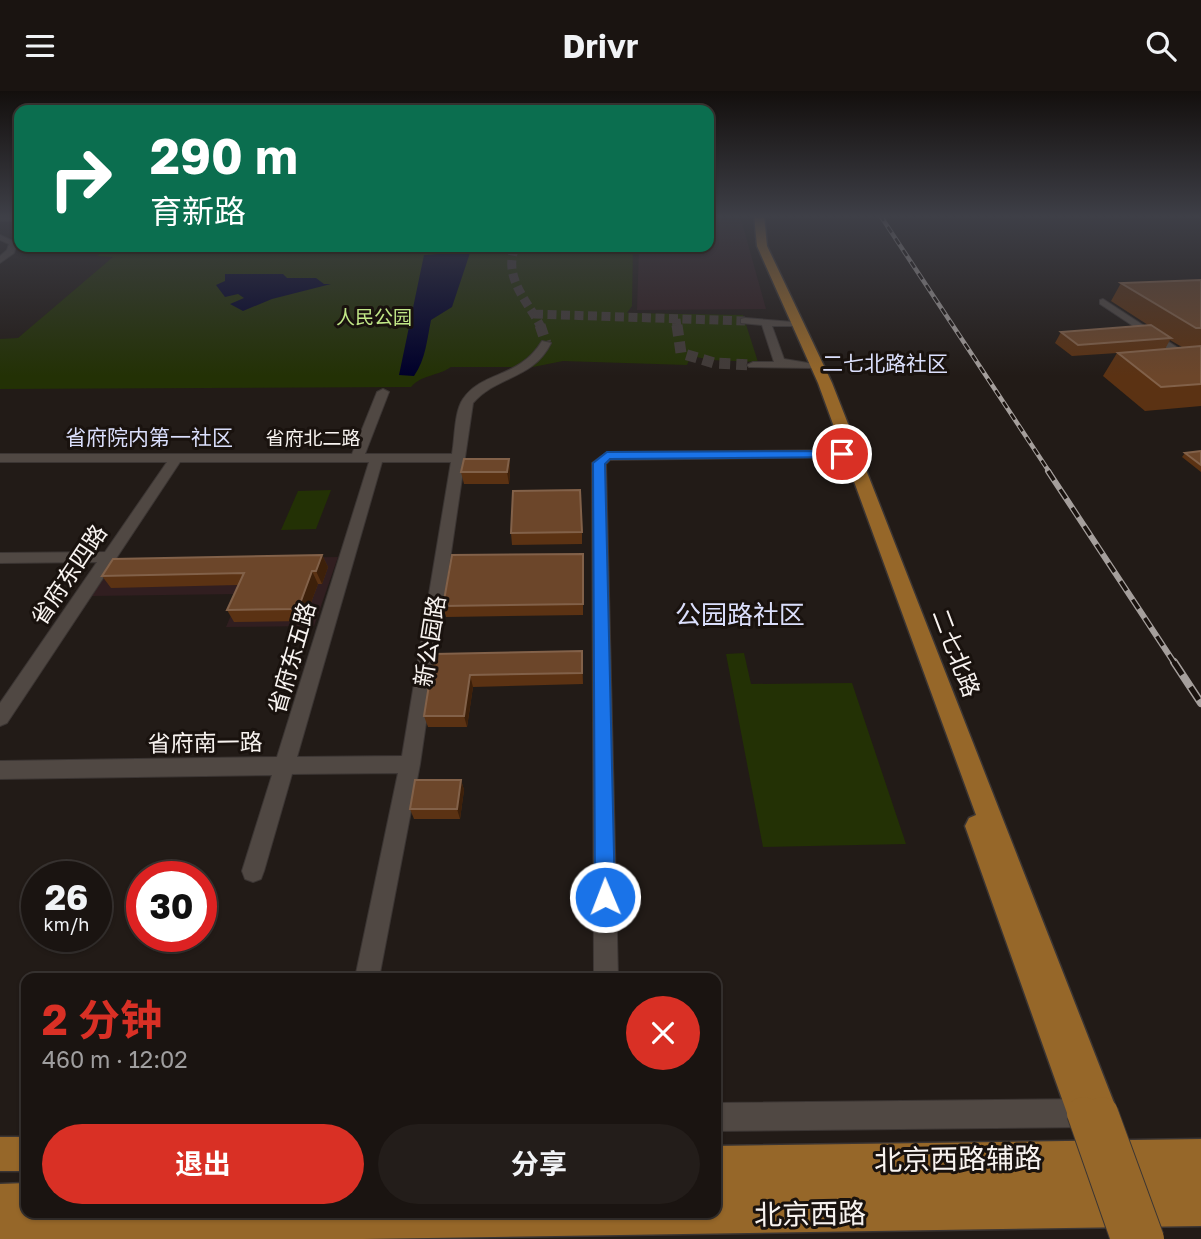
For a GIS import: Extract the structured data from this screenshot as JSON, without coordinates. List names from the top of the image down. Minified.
{"streets":{"main road":["二七北路","北京西路辅路","北京西路"],"street":["省府北二路","省府东四路","新公园路","省府东五路","省府南一路"]},"crossings":[["省府北二路","省府东四路"],["省府北二路","新公园路"],["省府北二路","省府东五路"],["新公园路","省府南一路"],["二七北路","北京西路辅路"],["省府东五路","省府南一路"]],"districts":["二七北路社区","省府院内第一社区","公园路社区"],"parks":["人民公园"],"page":{"header":"Drivr","turn":["290 m","育新路"],"speed":"26 km/h","limit":"30","heading":["2 分钟","460 m · 12:02"],"buttons":["退出","分享"]}}
